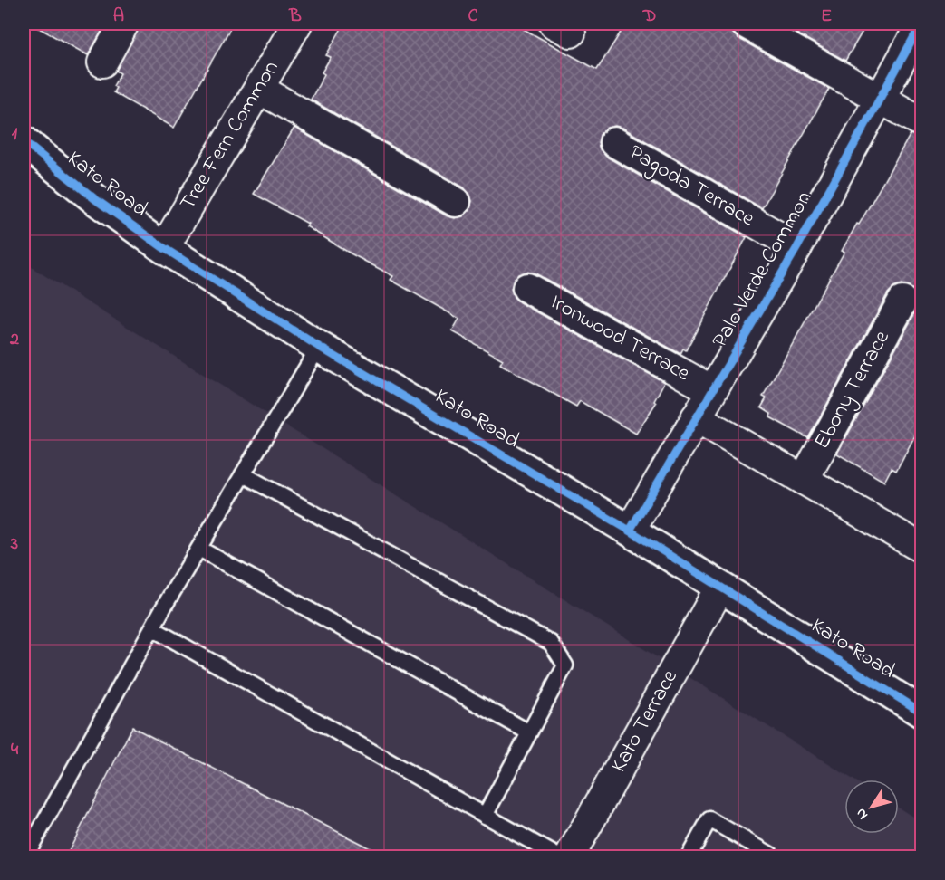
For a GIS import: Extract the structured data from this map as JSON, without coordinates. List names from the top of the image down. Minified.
{"streets":{"street":["Tree Fern Common","Kato Road","Pagoda Terrace","Palo Verde Common","Ironwood Terrace","Ebony Terrace","Kato Terrace"]},"crossings":[["Tree Fern Common","Kato Road"],["Kato Road","Palo Verde Common"],["Kato Road","Kato Terrace"],["Pagoda Terrace","Palo Verde Common"],["Palo Verde Common","Ironwood Terrace"]],"north":"bottom left","grid":{"columns":["A","B","C","D","E"],"rows":["1","2","3","4"]}}
